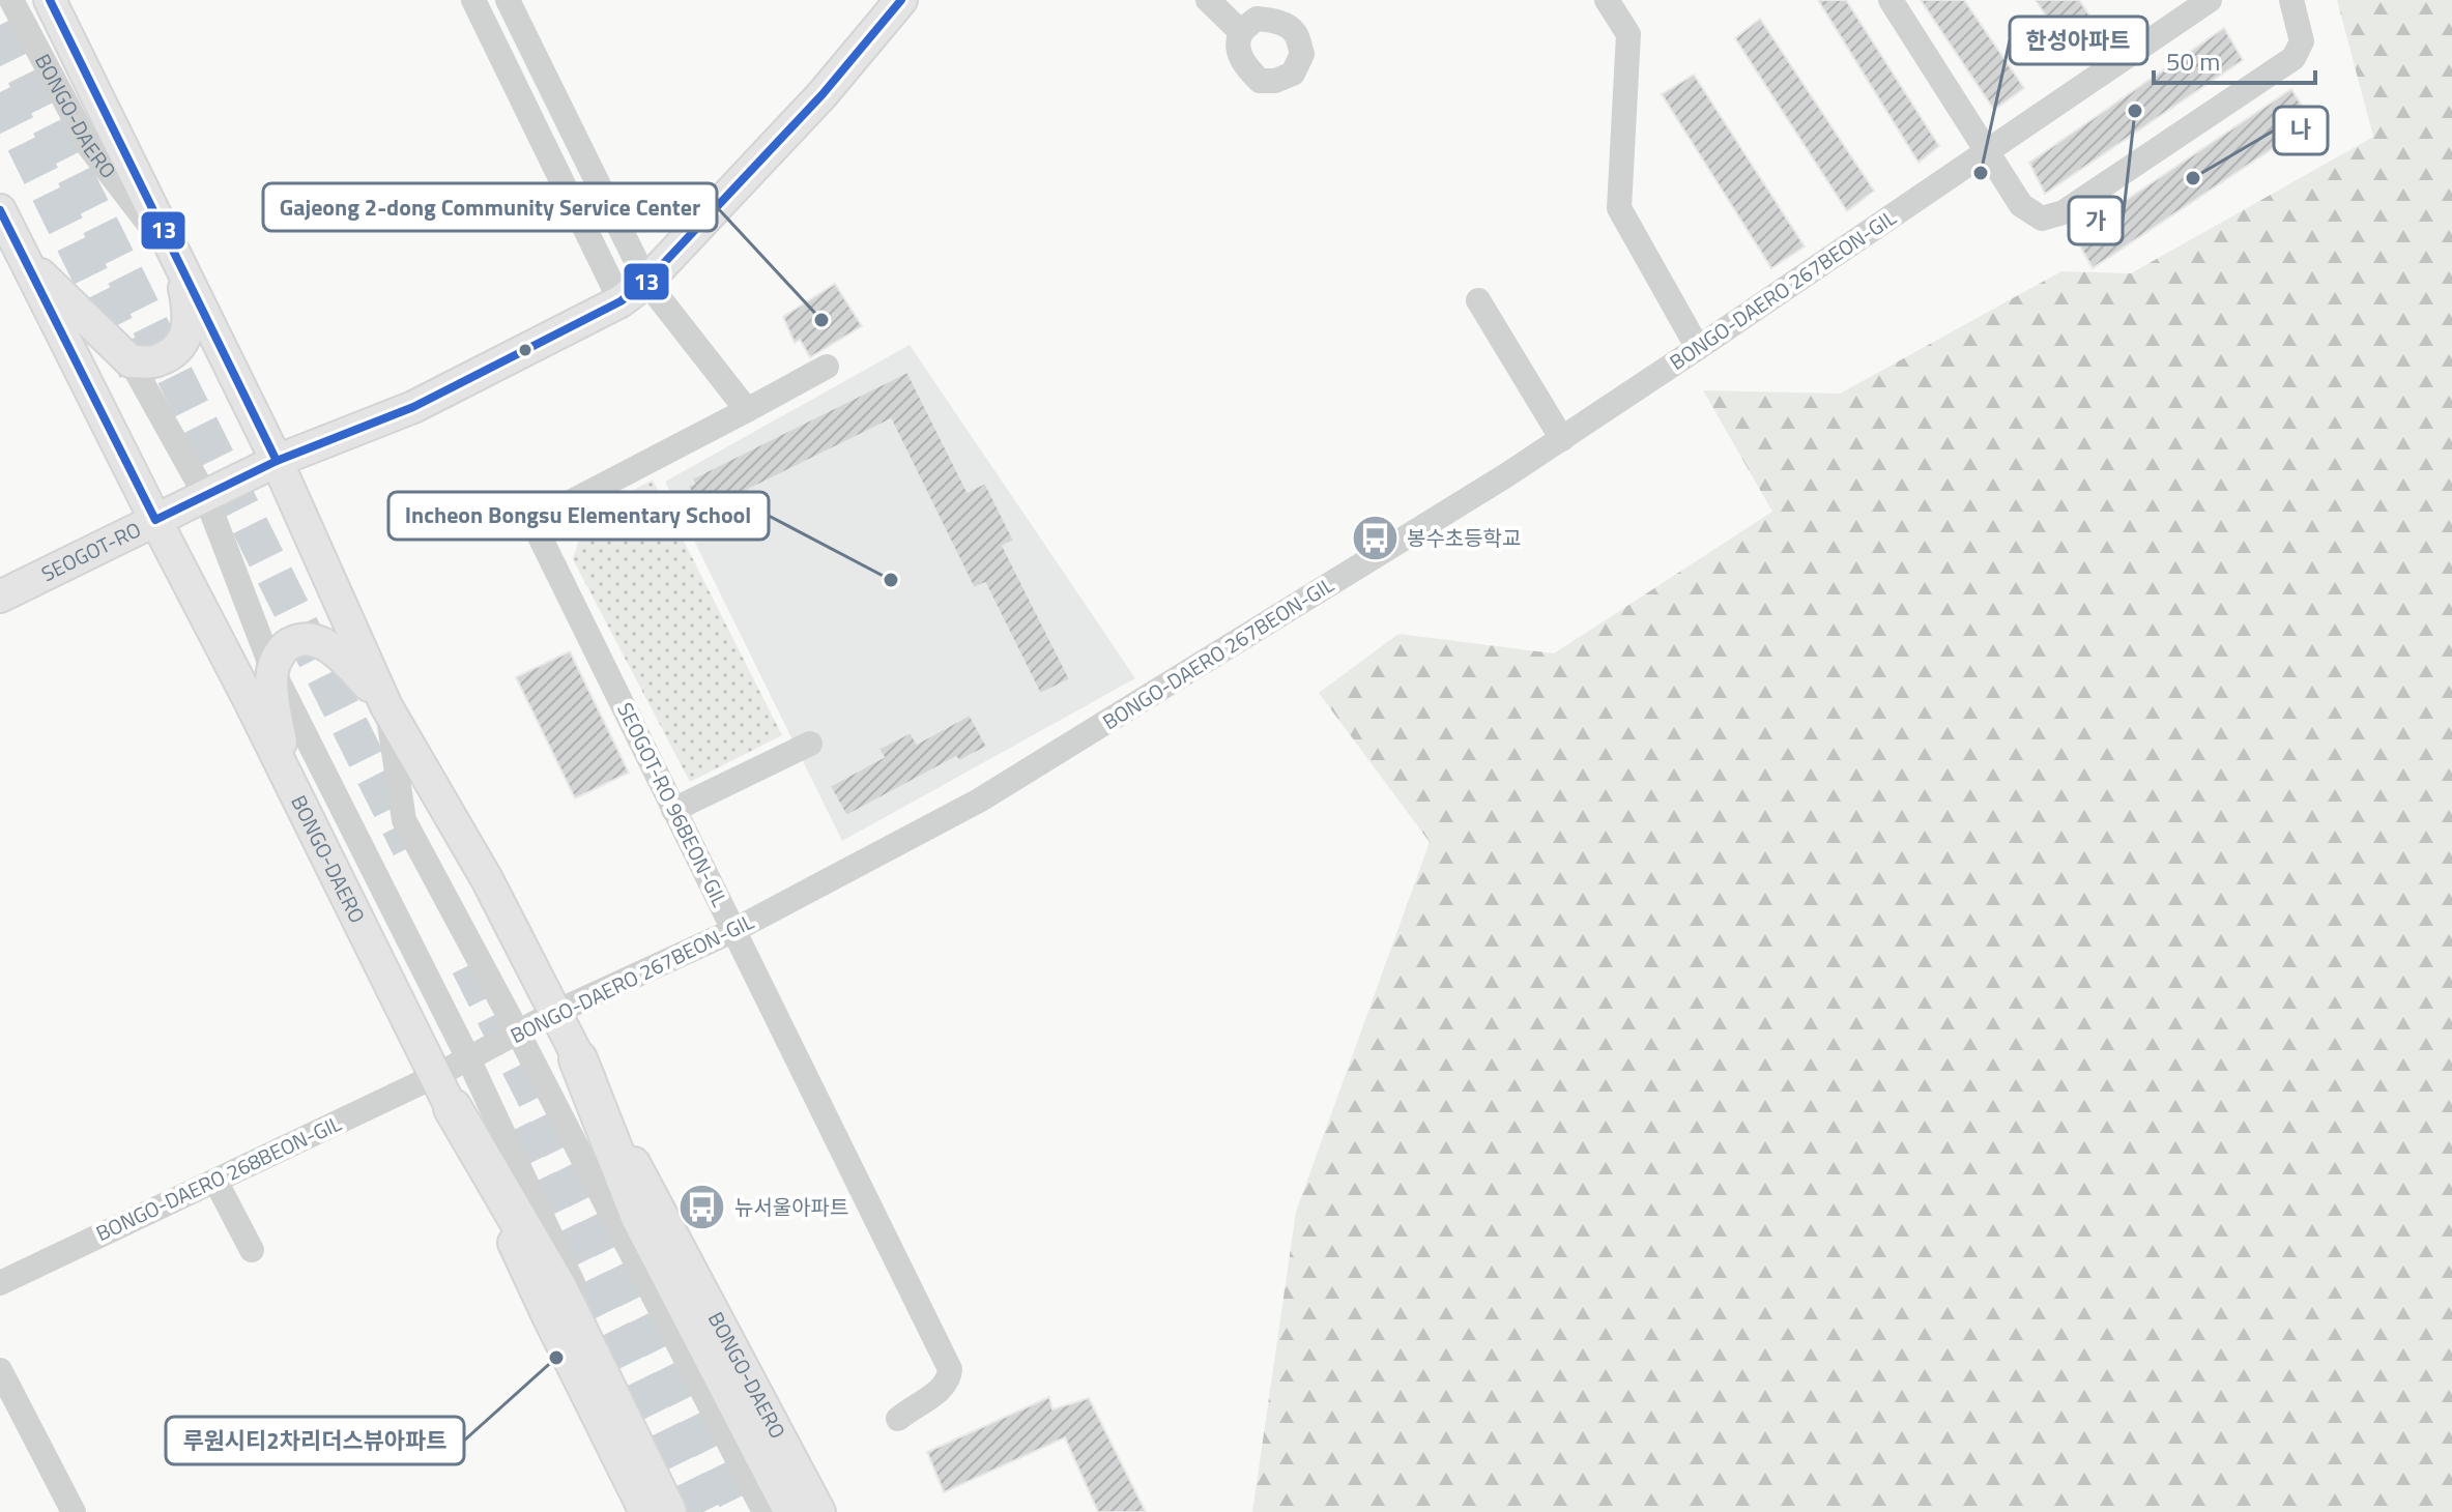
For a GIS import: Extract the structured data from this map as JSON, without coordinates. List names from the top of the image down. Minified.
{"streets":{"main road":["BONGO-DAERO","SEOGOT-RO"],"street":["BONGO-DAERO 267BEON-GIL","SEOGOT-RO 96BEON-GIL","BONGO-DAERO 268BEON-GIL"]},"crossings":[["BONGO-DAERO","BONGO-DAERO 267BEON-GIL"],["BONGO-DAERO","SEOGOT-RO"],["BONGO-DAERO","BONGO-DAERO 268BEON-GIL"],["BONGO-DAERO 267BEON-GIL","SEOGOT-RO 96BEON-GIL"],["BONGO-DAERO 267BEON-GIL","BONGO-DAERO 268BEON-GIL"]],"places":{"other":["가","한성아파트","나","Gajeong 2-dong Community Service Center","Incheon Bongsu Elementary School","루원시티2차리더스뷰아파트"],"bus stop":["봉수초등학교","뉴서울아파트"]},"lines":["transit line 13"],"scale_bar":"50 m"}
